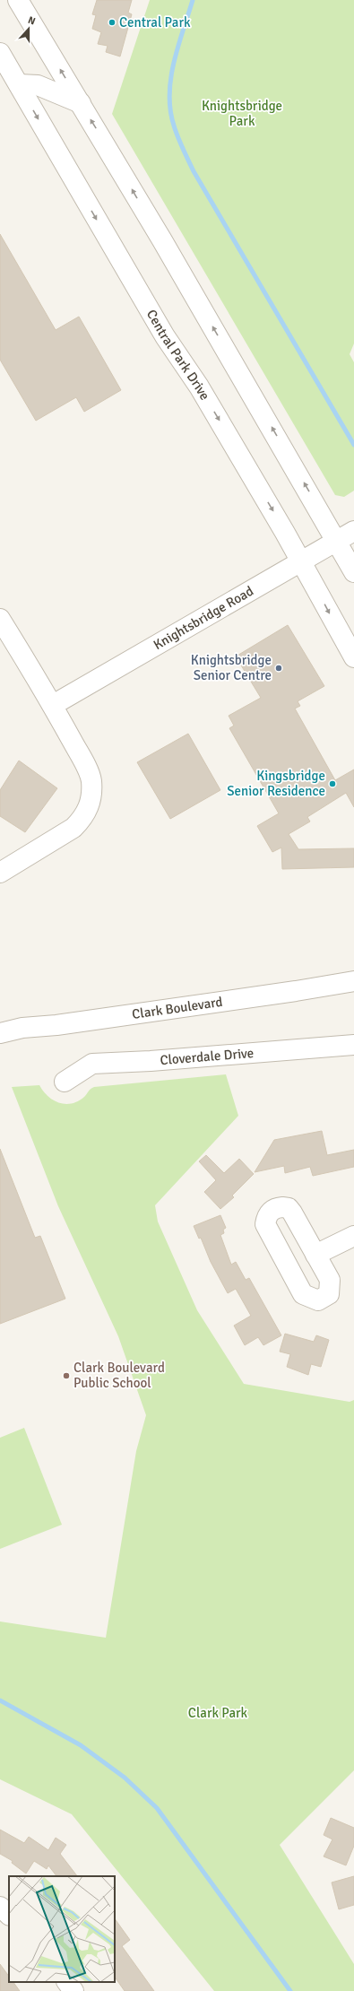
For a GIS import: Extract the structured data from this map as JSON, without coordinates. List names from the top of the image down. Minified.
{"streets":{"street":["Central Park Drive","Knightsbridge Road","Clark Boulevard","Cloverdale Drive"]},"crossings":[["Central Park Drive","Knightsbridge Road"]],"parks":["Knightsbridge Park","Clark Park"],"places":["Central Park","Knightsbridge Senior Centre","Kingsbridge Senior Residence","Clark Boulevard Public School"],"north":"top"}
